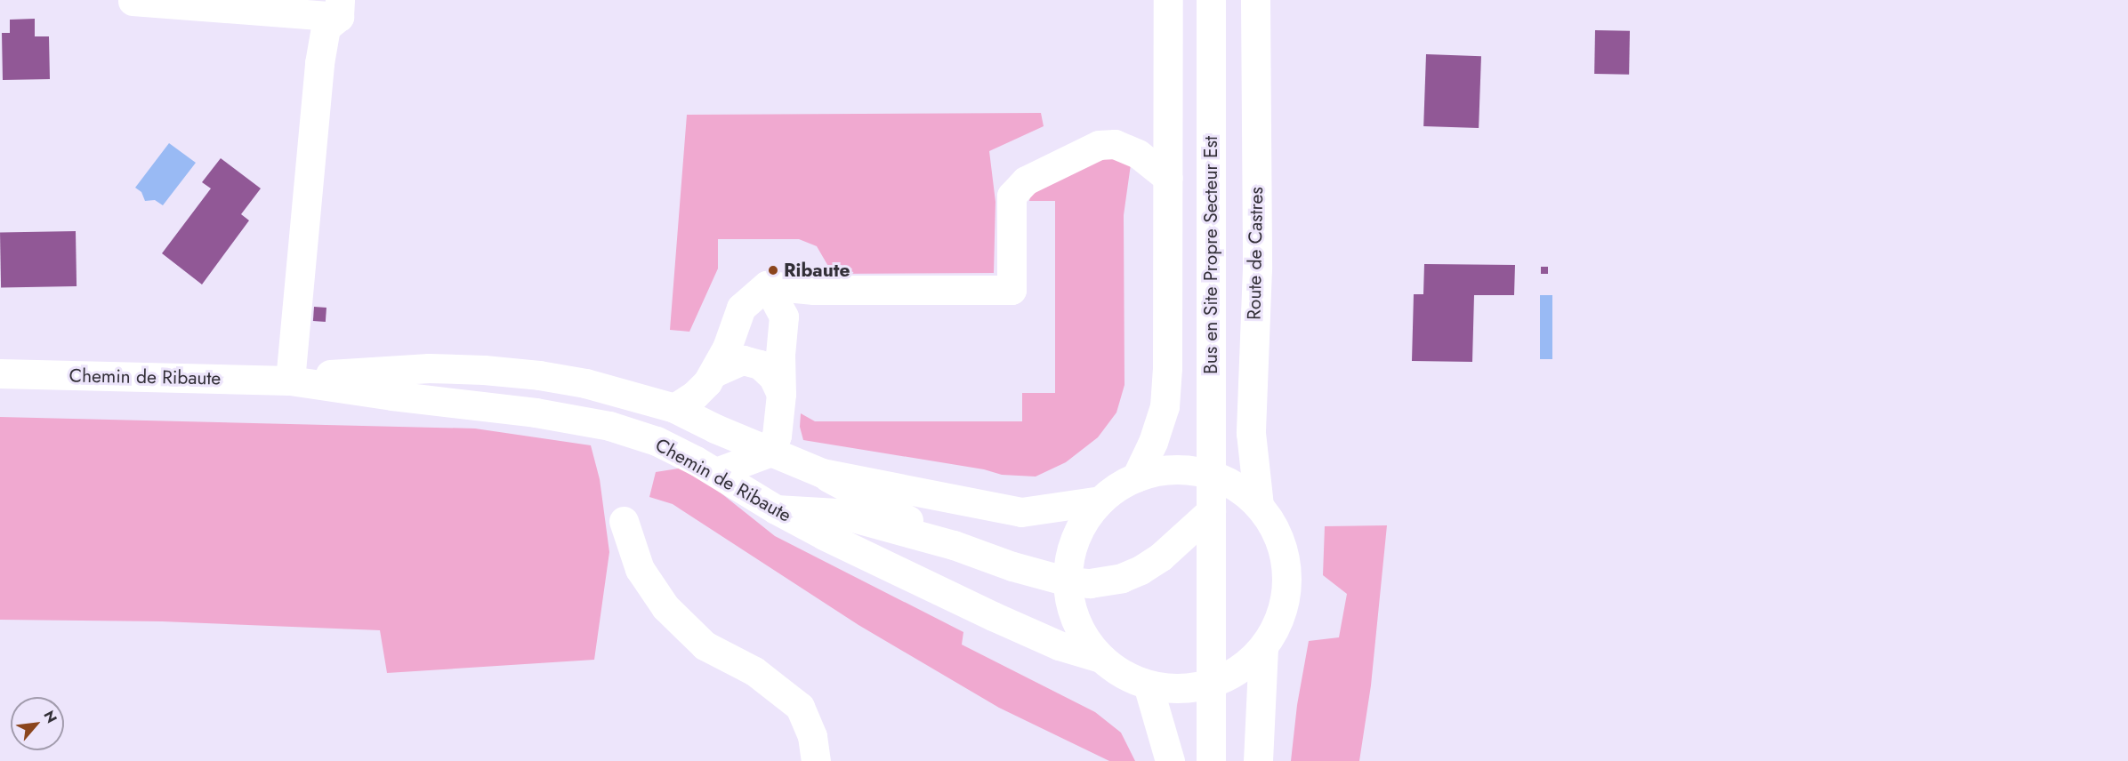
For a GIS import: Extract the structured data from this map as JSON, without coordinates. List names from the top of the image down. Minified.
{"streets":{"main road":["Route de Castres","Bus en Site Propre Secteur Est","Chemin de Ribaute"]},"places":["Ribaute"],"north":"top right"}
